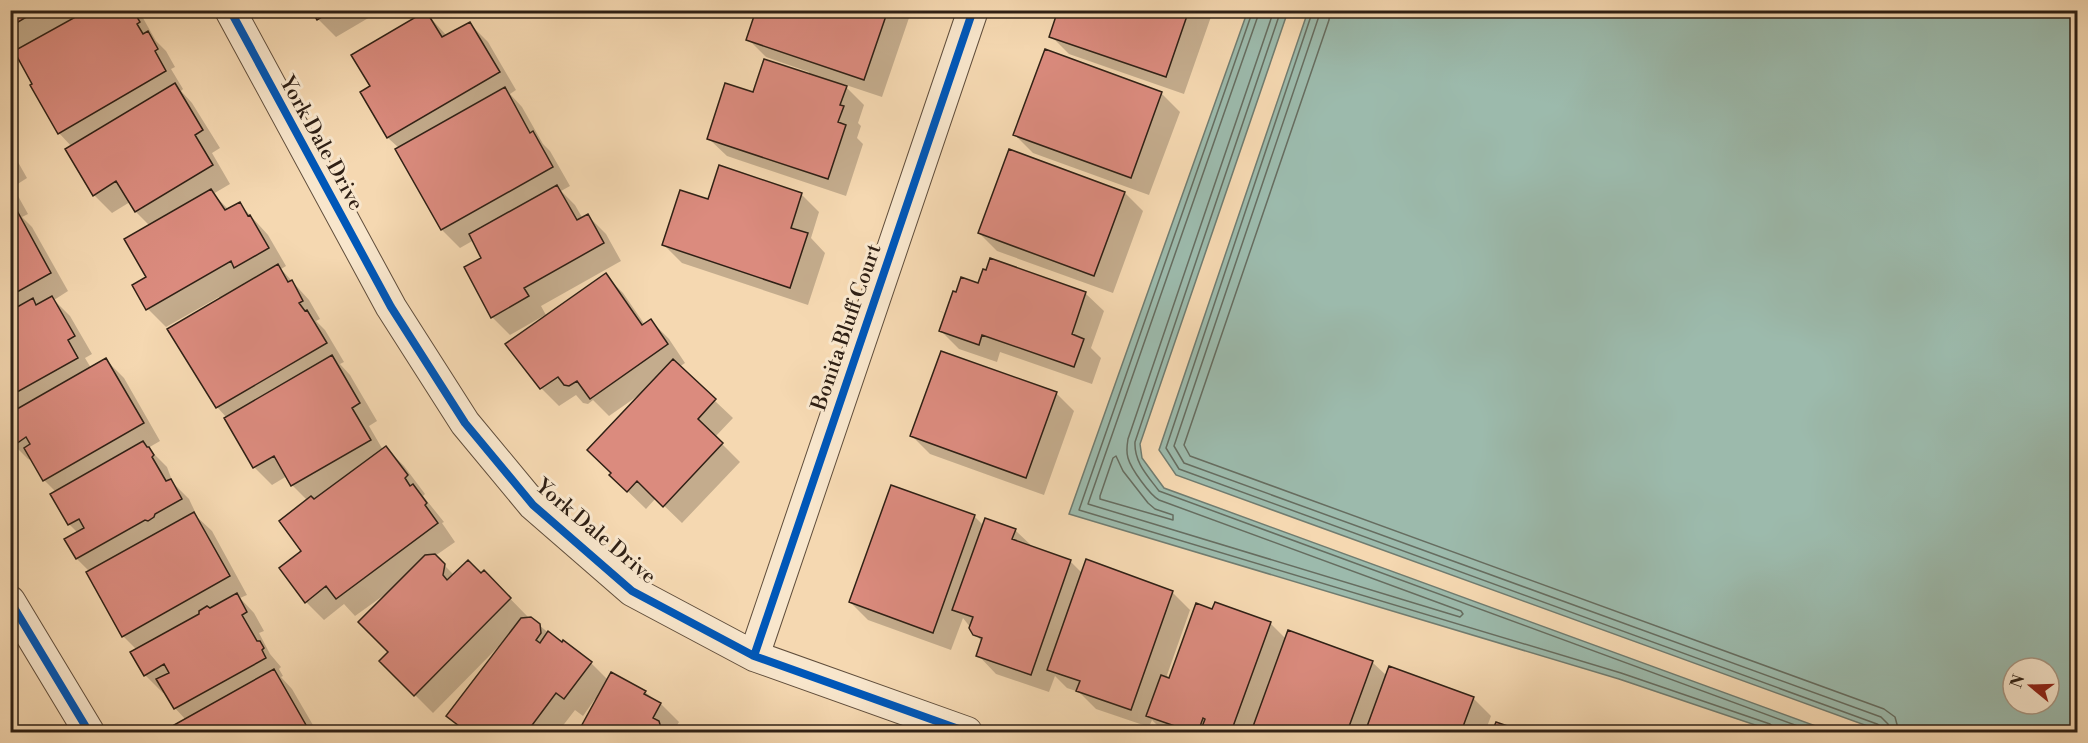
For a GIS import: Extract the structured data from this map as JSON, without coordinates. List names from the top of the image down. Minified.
{"streets":{"street":["York Dale Drive","Bonita Bluff Court"]},"crossings":[["York Dale Drive","Bonita Bluff Court"]],"north":"left"}
